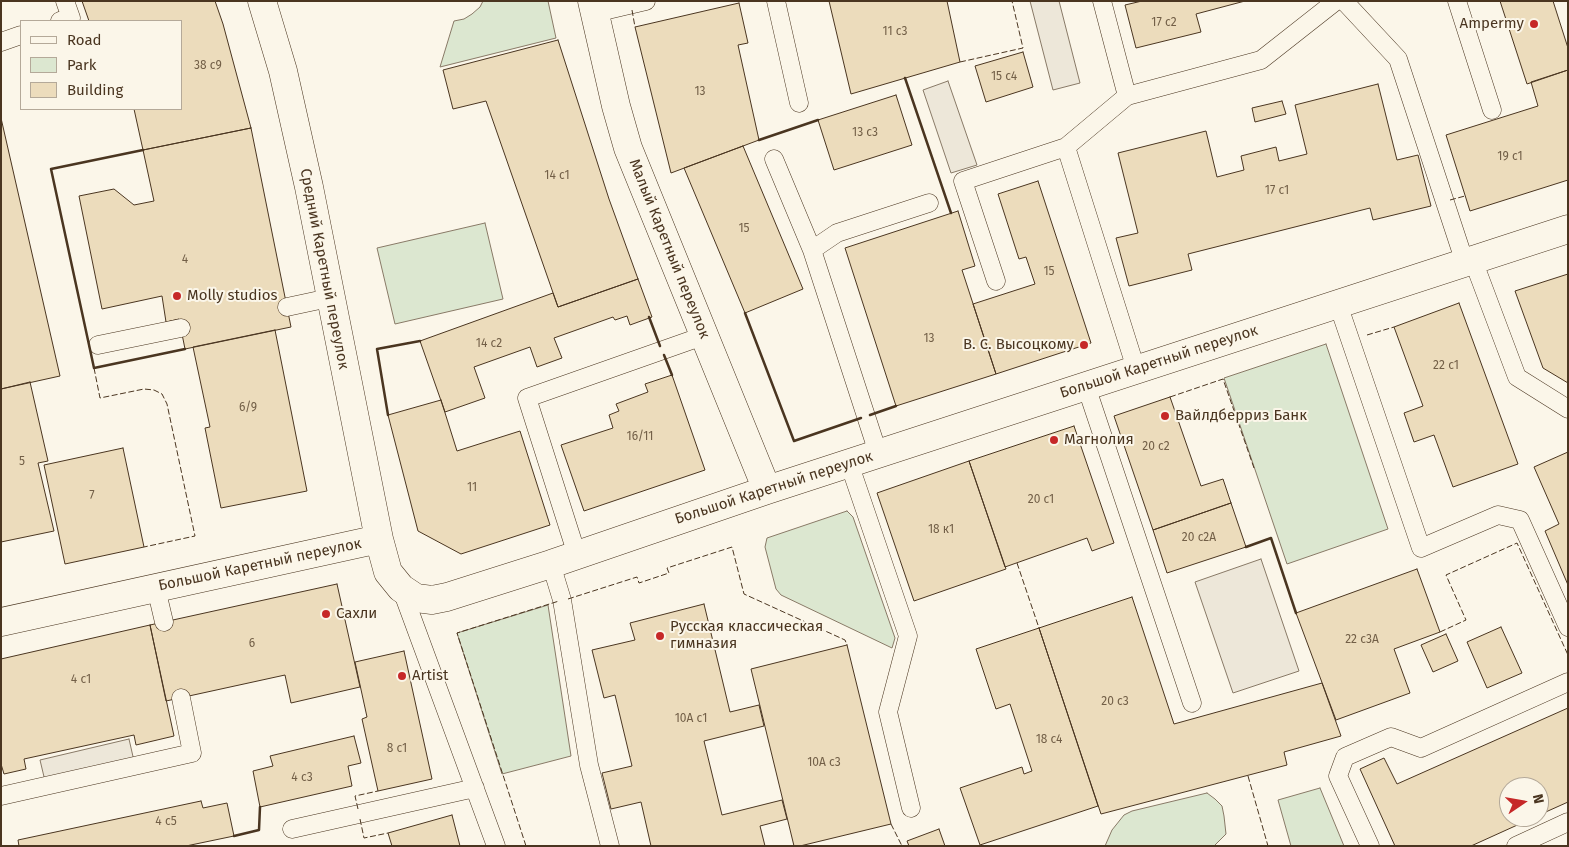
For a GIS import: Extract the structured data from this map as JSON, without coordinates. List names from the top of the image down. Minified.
{"streets":{"street":["Малый Каретный переулок","Средний Каретный переулок","Большой Каретный переулок"]},"crossings":[["Малый Каретный переулок","Большой Каретный переулок"],["Средний Каретный переулок","Большой Каретный переулок"]],"places":["Ampermy","Molly studios","В. С. Высоцкому","Вайлдберриз Банк","Магнолия","Сахли","Русская классическая гимназия","Artist"],"house_numbers":["17 с2","11 с3","38 с9","15 с4","13","13 с3","19 с1","14 с1","17 с1","15","4","15","13","14 с2","22 с1","6/9","16/11","20 с2","5","11","7","20 с1","18 к1","20 с2А","22 с3А","6","4 с1","20 с3","10А с1","18 с4","8 с1","10А с3","4 с3","4 с5"],"legend":["Road","Park","Building"],"north":"right"}
